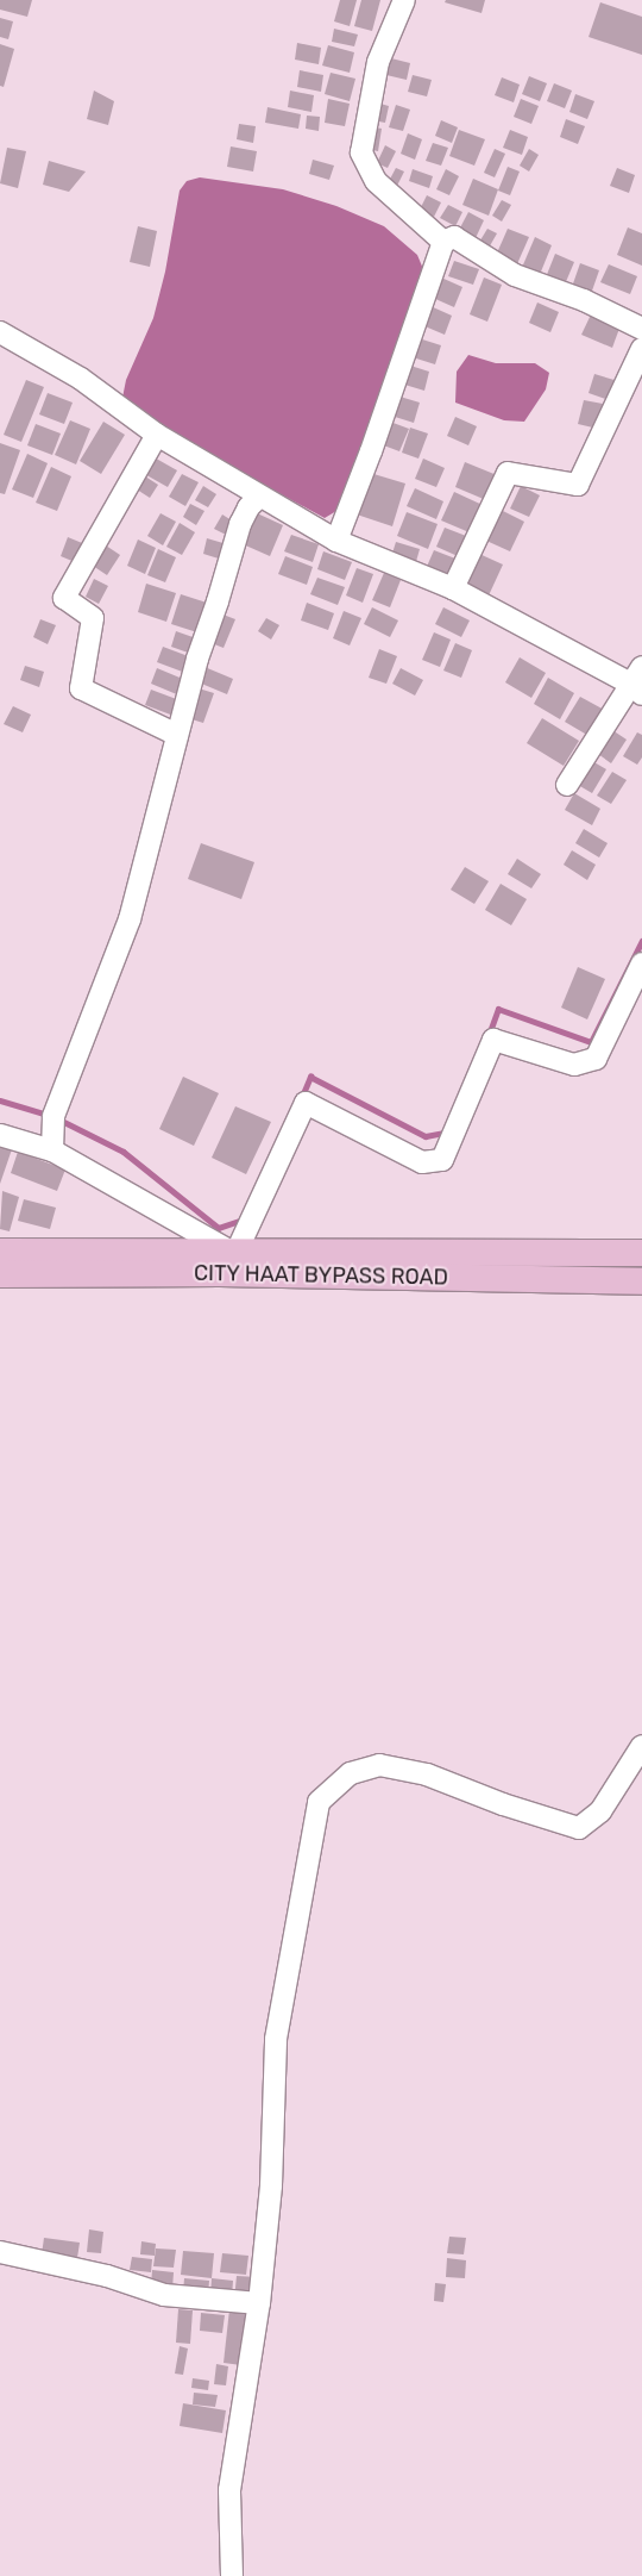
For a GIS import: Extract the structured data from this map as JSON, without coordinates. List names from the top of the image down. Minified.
{"streets":{"main road":["CITY HAAT BYPASS ROAD"]}}
